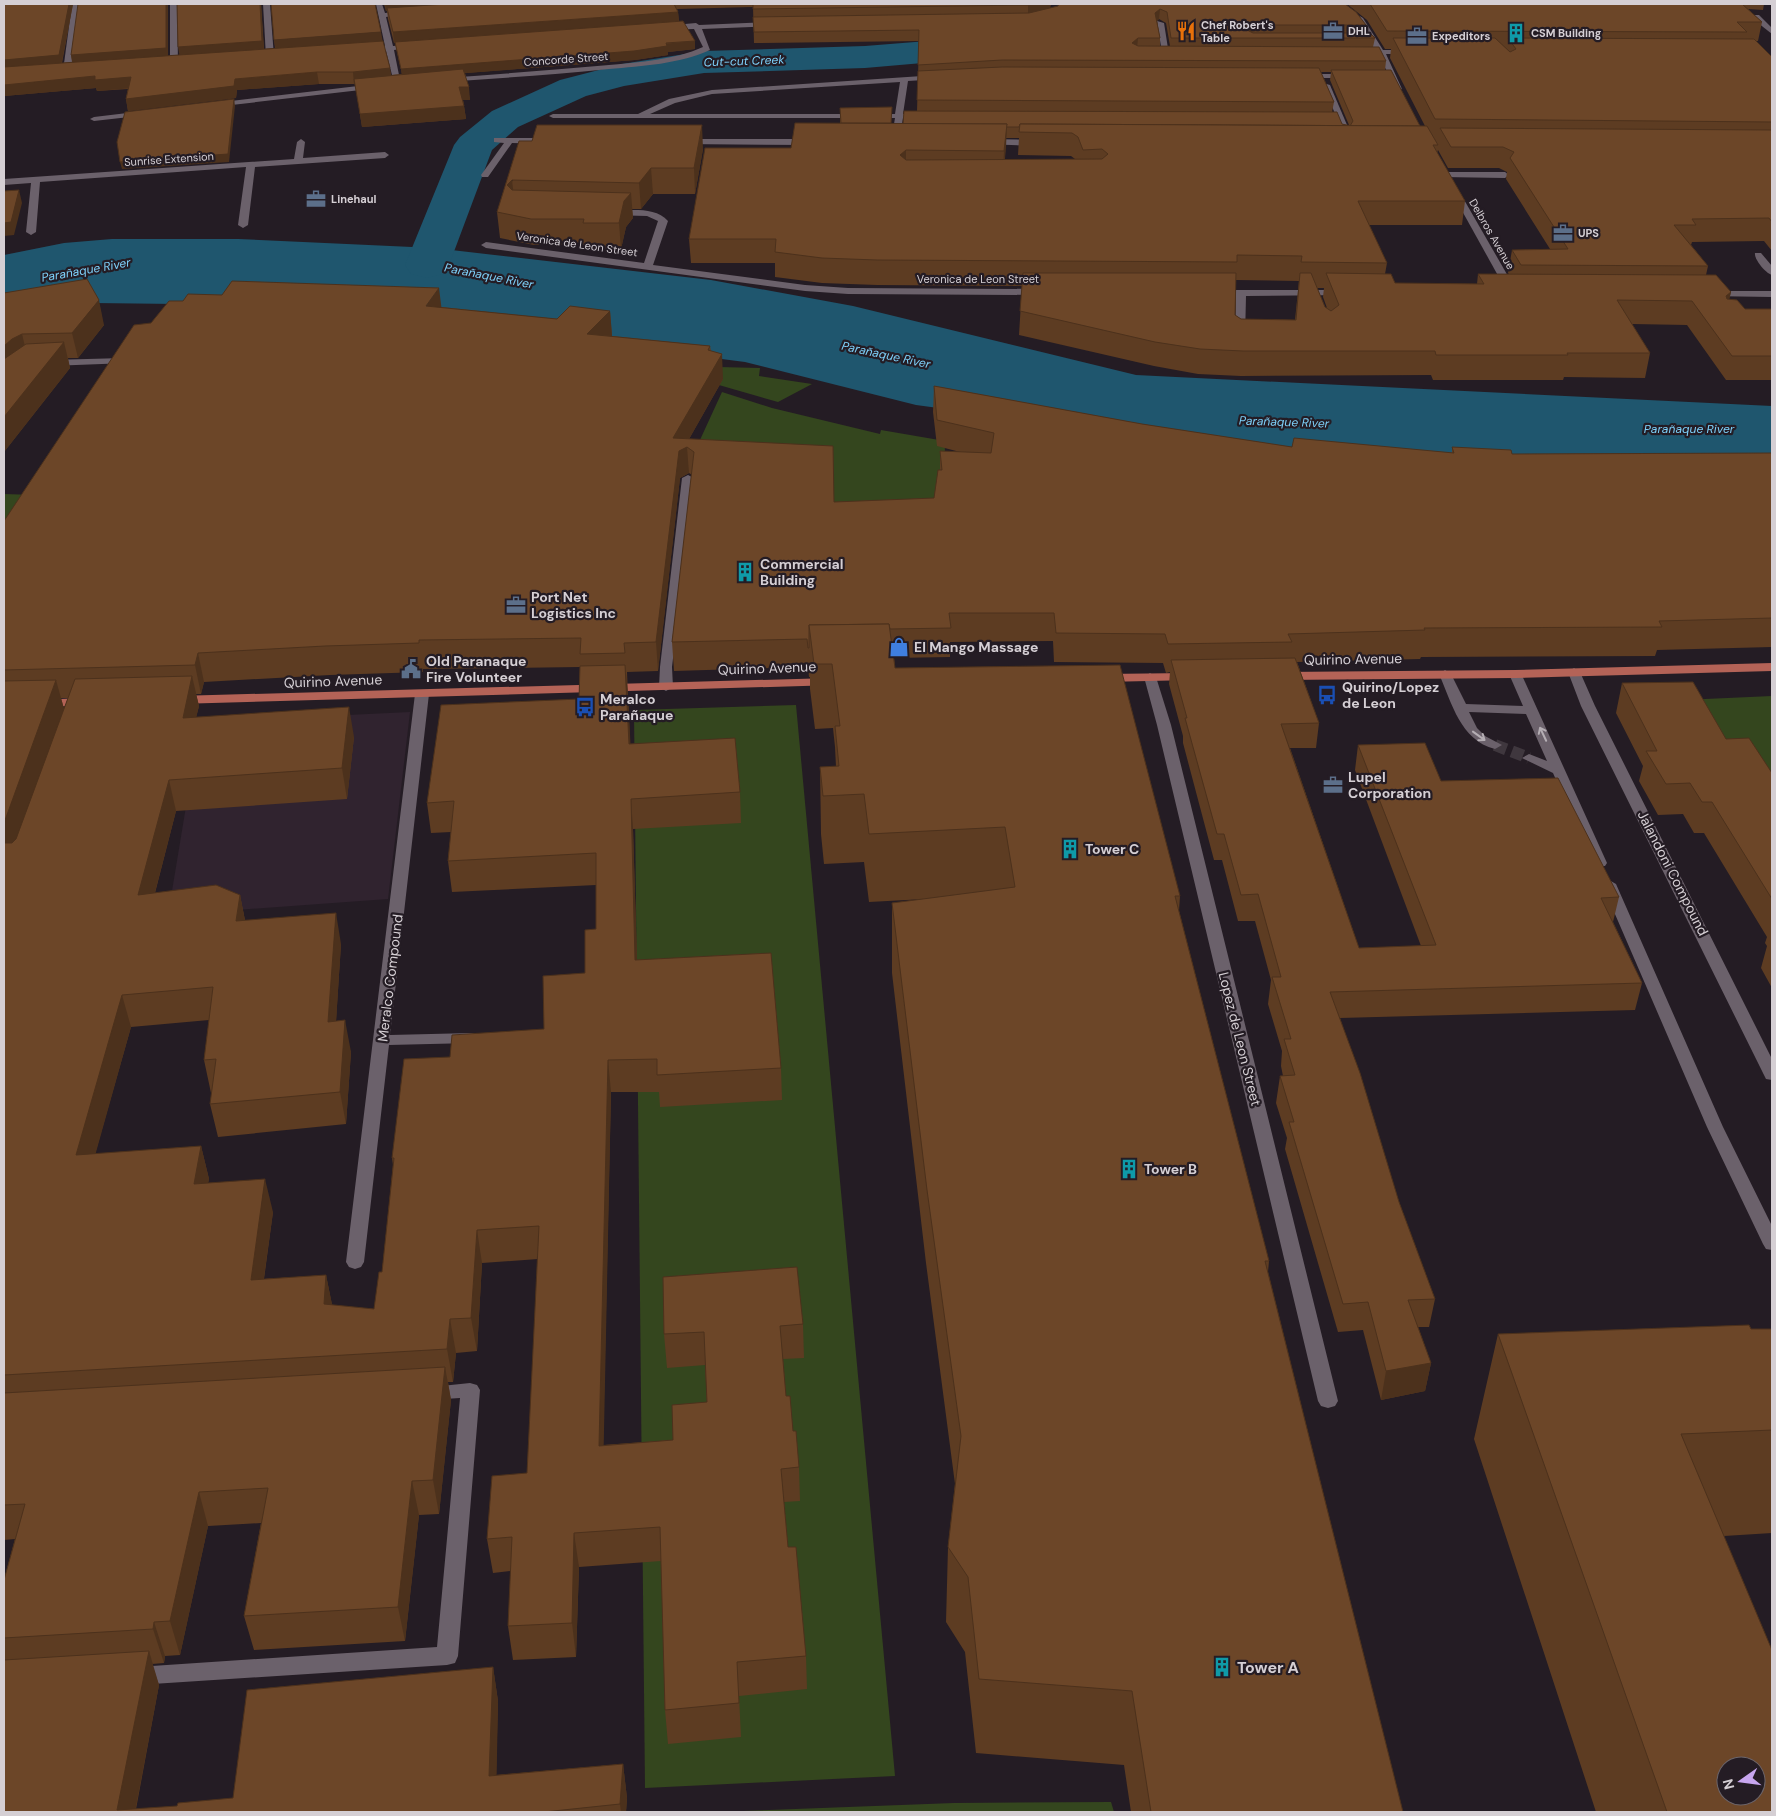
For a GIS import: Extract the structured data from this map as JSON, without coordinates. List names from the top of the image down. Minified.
{"streets":{"main road":["Quirino Avenue"],"street":["Concorde Street","Sunrise Extension","Delbros Avenue","Veronica de Leon Street","Jalandoni Compound","Meralco Compound","Lopez de Leon Street"]},"crossings":[["Quirino Avenue","Jalandoni Compound"],["Quirino Avenue","Meralco Compound"]],"water":["Cut-cut Creek","Parañaque River"],"places":{"restaurant":["Chef Robert's Table"],"office":["DHL","Expeditors","Linehaul","UPS","Port Net Logistics Inc","Lupel Corporation"],"building":["CSM Building","Commercial Building","Tower C","Tower B","Tower A"],"shop":["El Mango Massage"],"public building":["Old Paranaque Fire Volunteer"],"bus stop":["Quirino/Lopez de Leon","Meralco Parañaque"]},"north":"left"}
